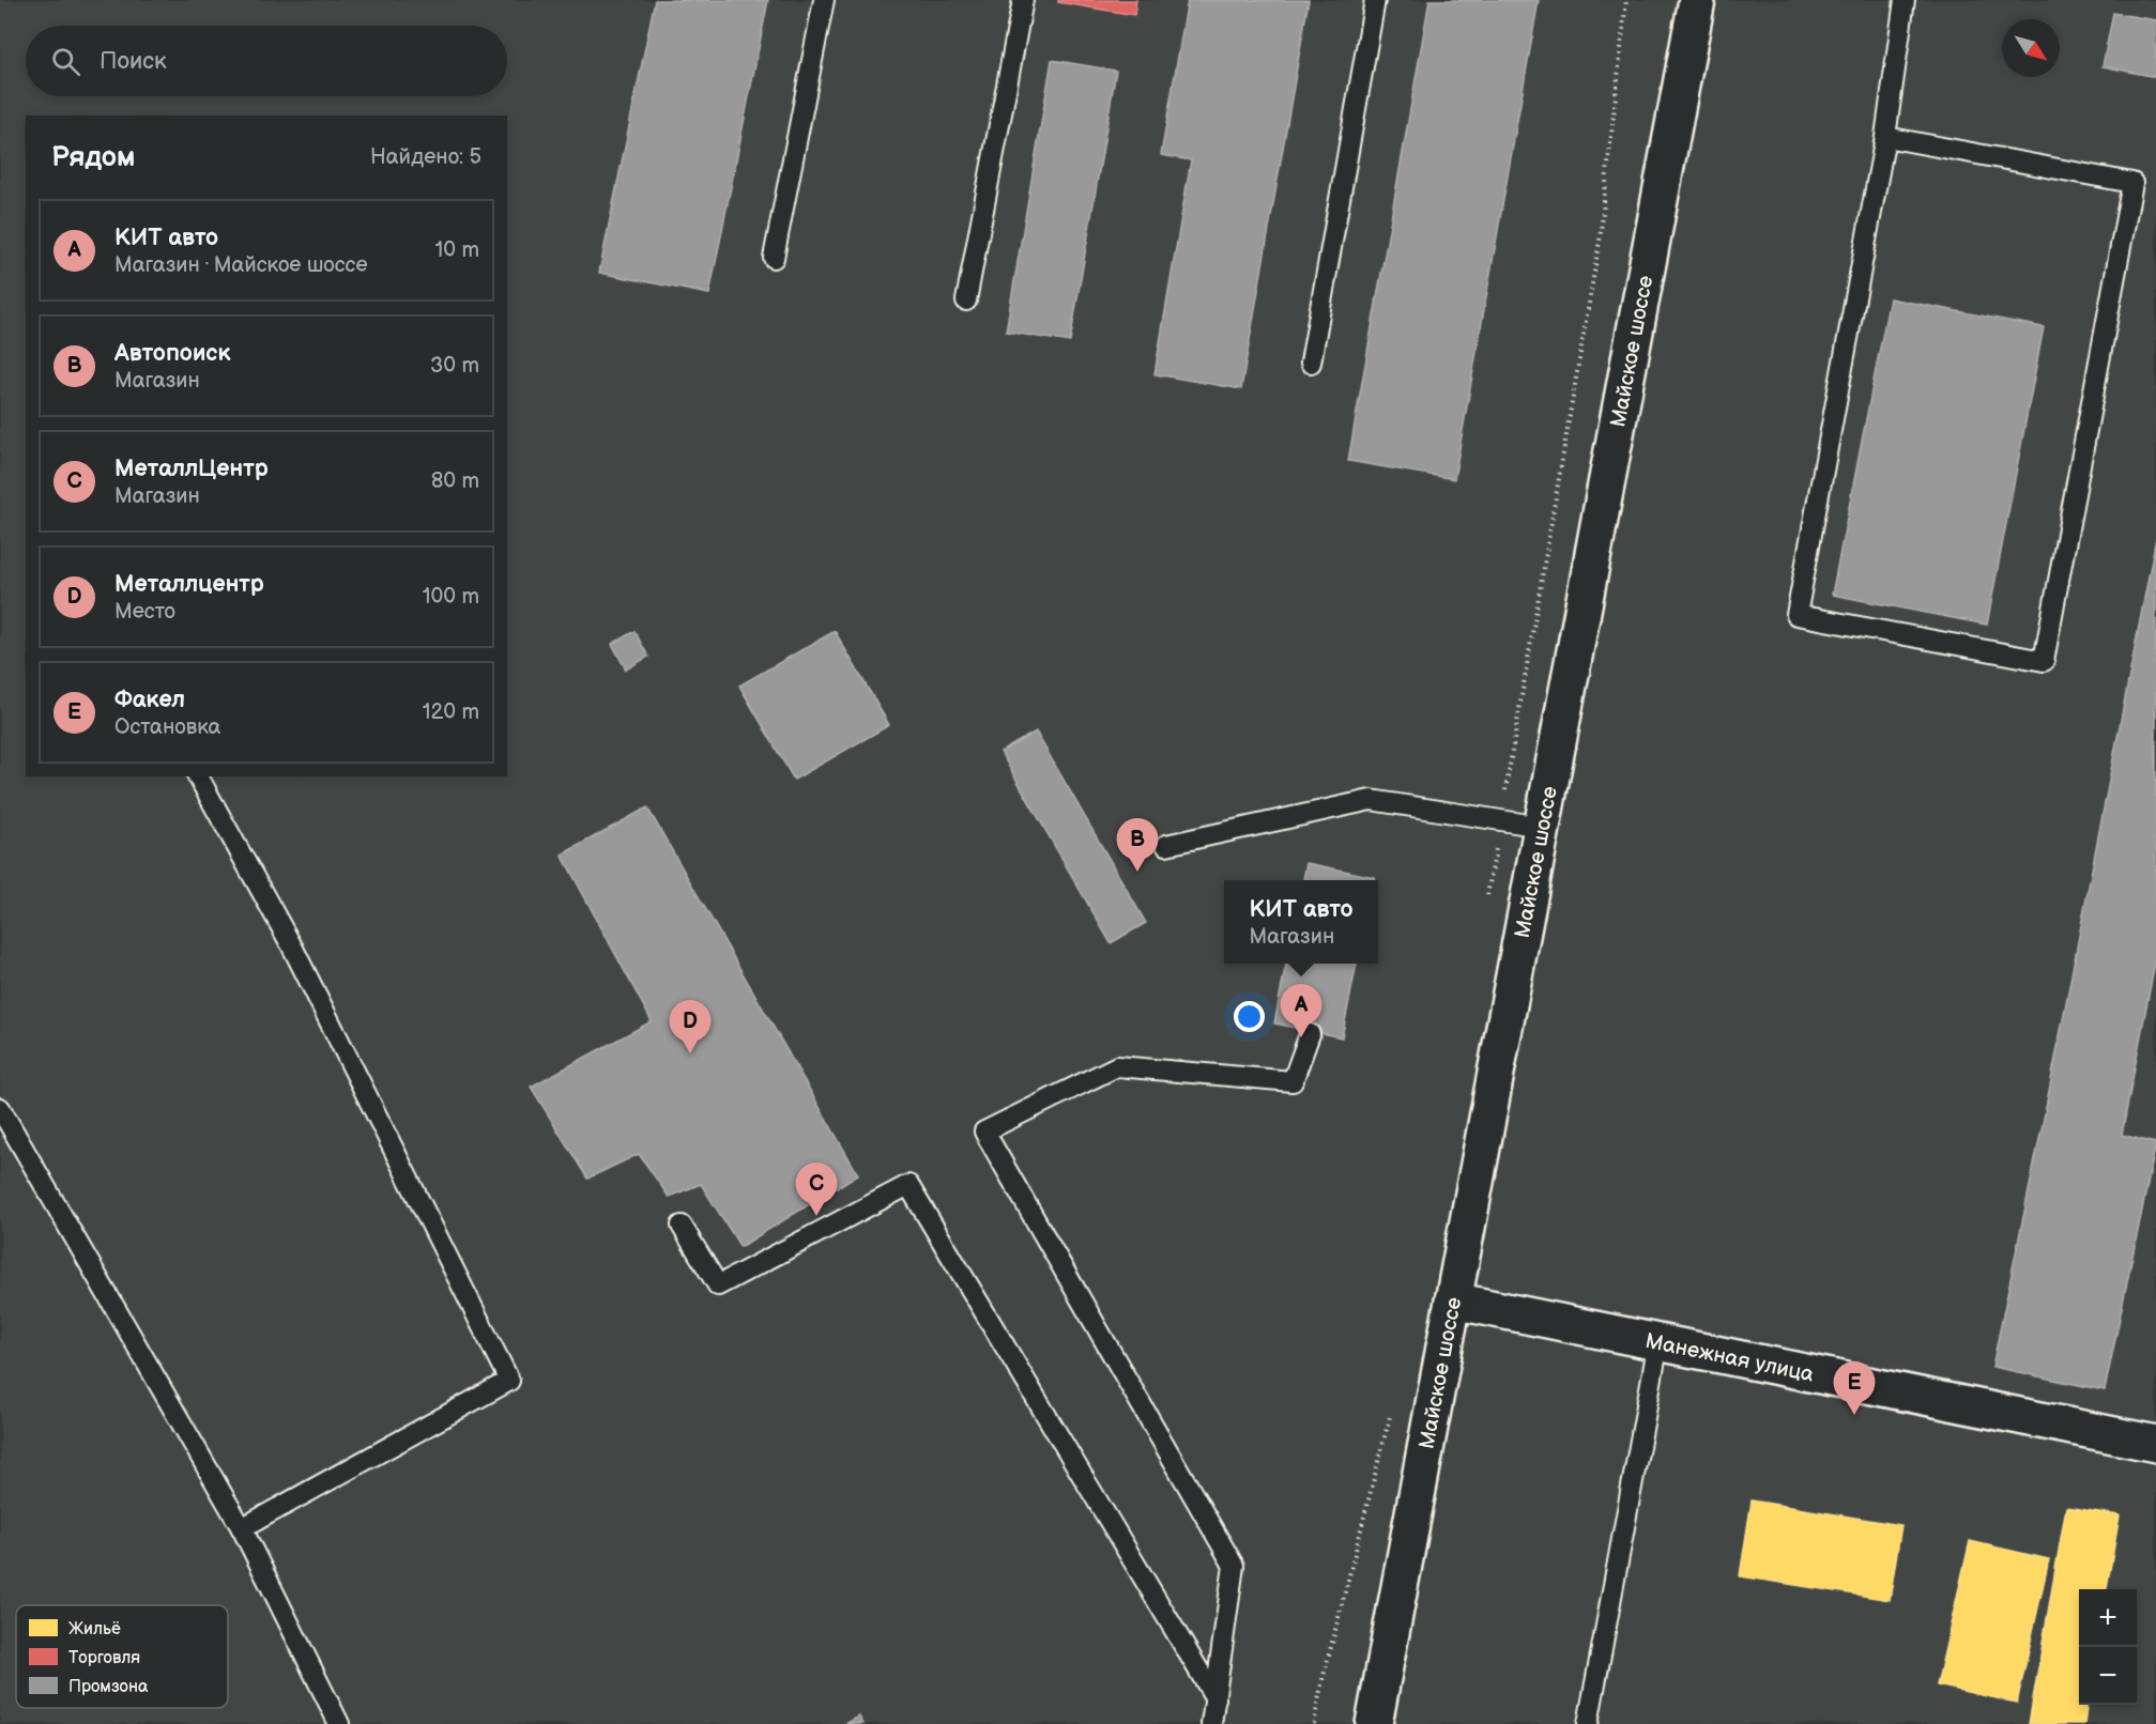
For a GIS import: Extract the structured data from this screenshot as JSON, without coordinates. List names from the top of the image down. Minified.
{"streets":{"street":["Майское шоссе","Манежная улица"]},"crossings":[["Майское шоссе","Манежная улица"]],"legend":["Жильё","Торговля","Промзона"],"north":"bottom right","page":{"search":"Поиск","heading":["Рядом","Найдено: 5"],"list":[{"mark":"A","name":"КИТ авто","note":"Магазин · Майское шоссе","value":"10 m"},{"mark":"B","name":"Автопоиск","note":"Магазин","value":"30 m"},{"mark":"C","name":"МеталлЦентр","note":"Магазин","value":"80 m"},{"mark":"D","name":"Металлцентр","note":"Место","value":"100 m"},{"mark":"E","name":"Факел","note":"Остановка","value":"120 m"}],"pins":["B","A","D","C","E"],"popup":["КИТ авто","Магазин"],"map_buttons":["+","−"]}}
